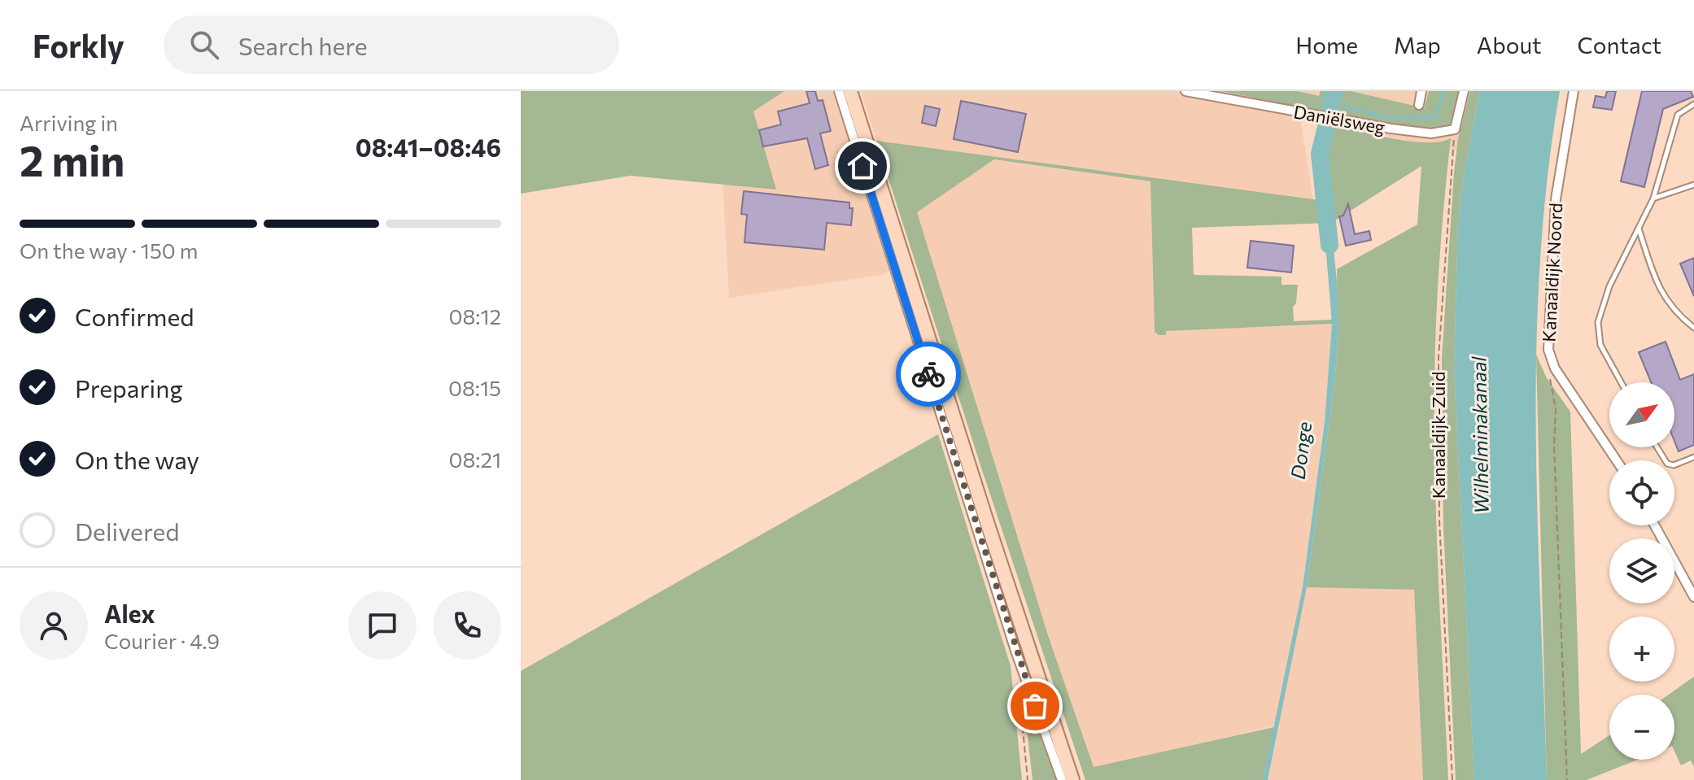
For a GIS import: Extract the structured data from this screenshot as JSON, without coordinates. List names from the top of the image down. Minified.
{"streets":{"street":["Daniëlsweg","Kanaaldijk Noord"],"path":["Kanaaldijk-Zuid"]},"crossings":[["Daniëlsweg","Kanaaldijk-Zuid"]],"water":["Wilhelminakanaal","Donge"],"north":"top right","page":{"header":"Forkly","search":"Search here","nav":["Home","Map","About","Contact"],"heading":["2 min","Arriving in","08:41–08:46"],"panel":["Alex","Courier · 4.9"],"bar":"On the way · 150 m","list":[["Confirmed","08:12"],["Preparing","08:15"],["On the way","08:21"],"Delivered"],"map_buttons":["+","−"]}}
